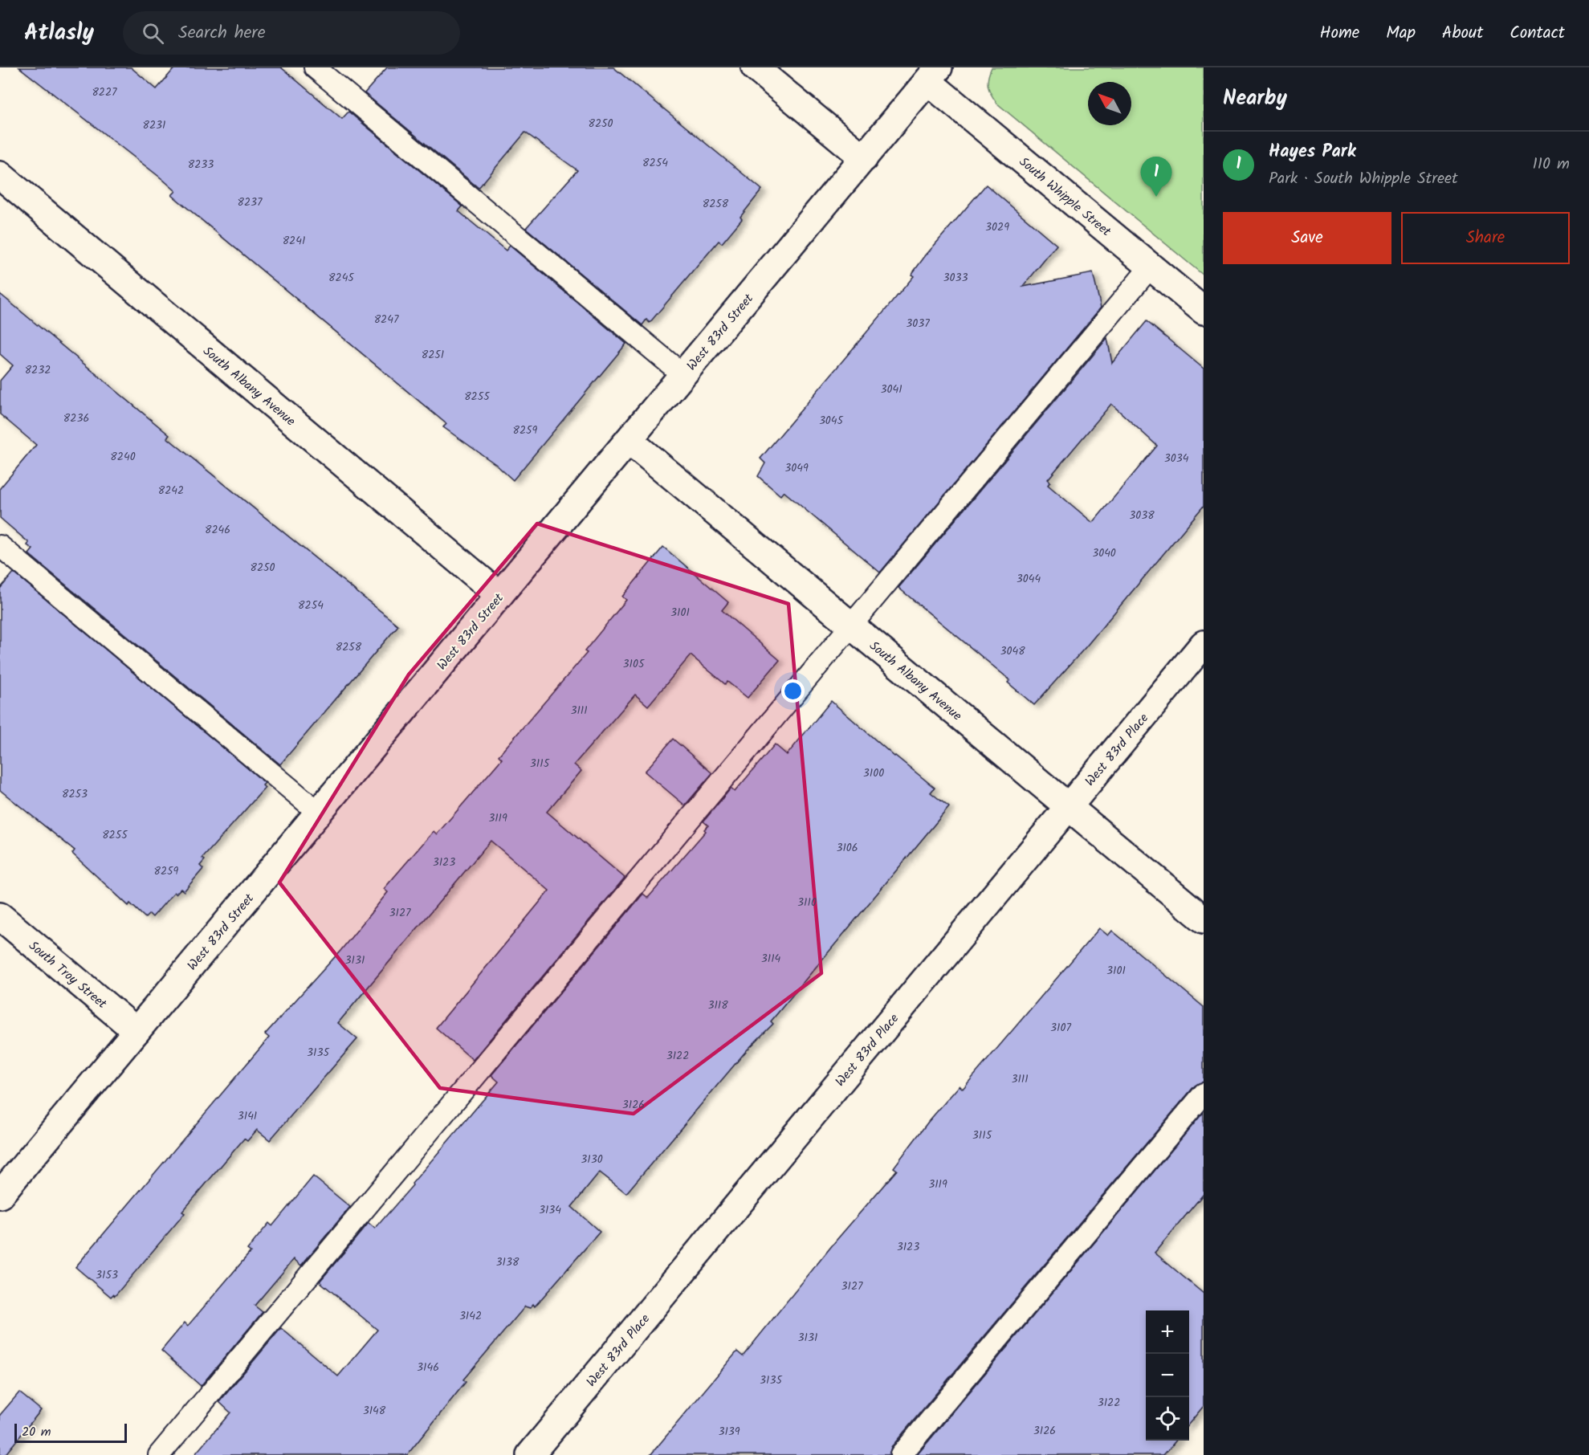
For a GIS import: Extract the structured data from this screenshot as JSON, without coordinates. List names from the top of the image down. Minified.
{"streets":{"street":["South Whipple Street","West 83rd Street","South Albany Avenue","West 83rd Place","South Troy Street"]},"crossings":[["South Whipple Street","West 83rd Street"],["West 83rd Street","South Albany Avenue"],["West 83rd Street","South Troy Street"],["South Albany Avenue","West 83rd Place"]],"house_numbers":["8227","8250","8231","8254","8233","8237","8258","3029","8241","8245","3033","8247","3037","8251","8232","3041","8255","8236","3045","8259","8240","3034","3049","8242","3038","8246","3040","8250","3044","8254","3101","8258","3048","3105","3111","3115","3100","8253","3119","8255","3106","3123","8259","3110","3127","3114","3131","3101","3118","3107","3135","3122","3111","3126","3141","3115","3130","3119","3134","3123","3138","3153","3127","3142","3131","3146","3135","3122","3148","3126","3139"],"scale_bar":"20 m","north":"top left","page":{"header":"Atlasly","search":"Search here","nav":["Home","Map","About","Contact"],"heading":"Nearby","list":[{"mark":"1","name":"Hayes Park","note":"Park · South Whipple Street","value":"110 m"}],"pins":"1","buttons":["Save","Share"],"map_buttons":["+","−"],"scale":"20 m"}}
